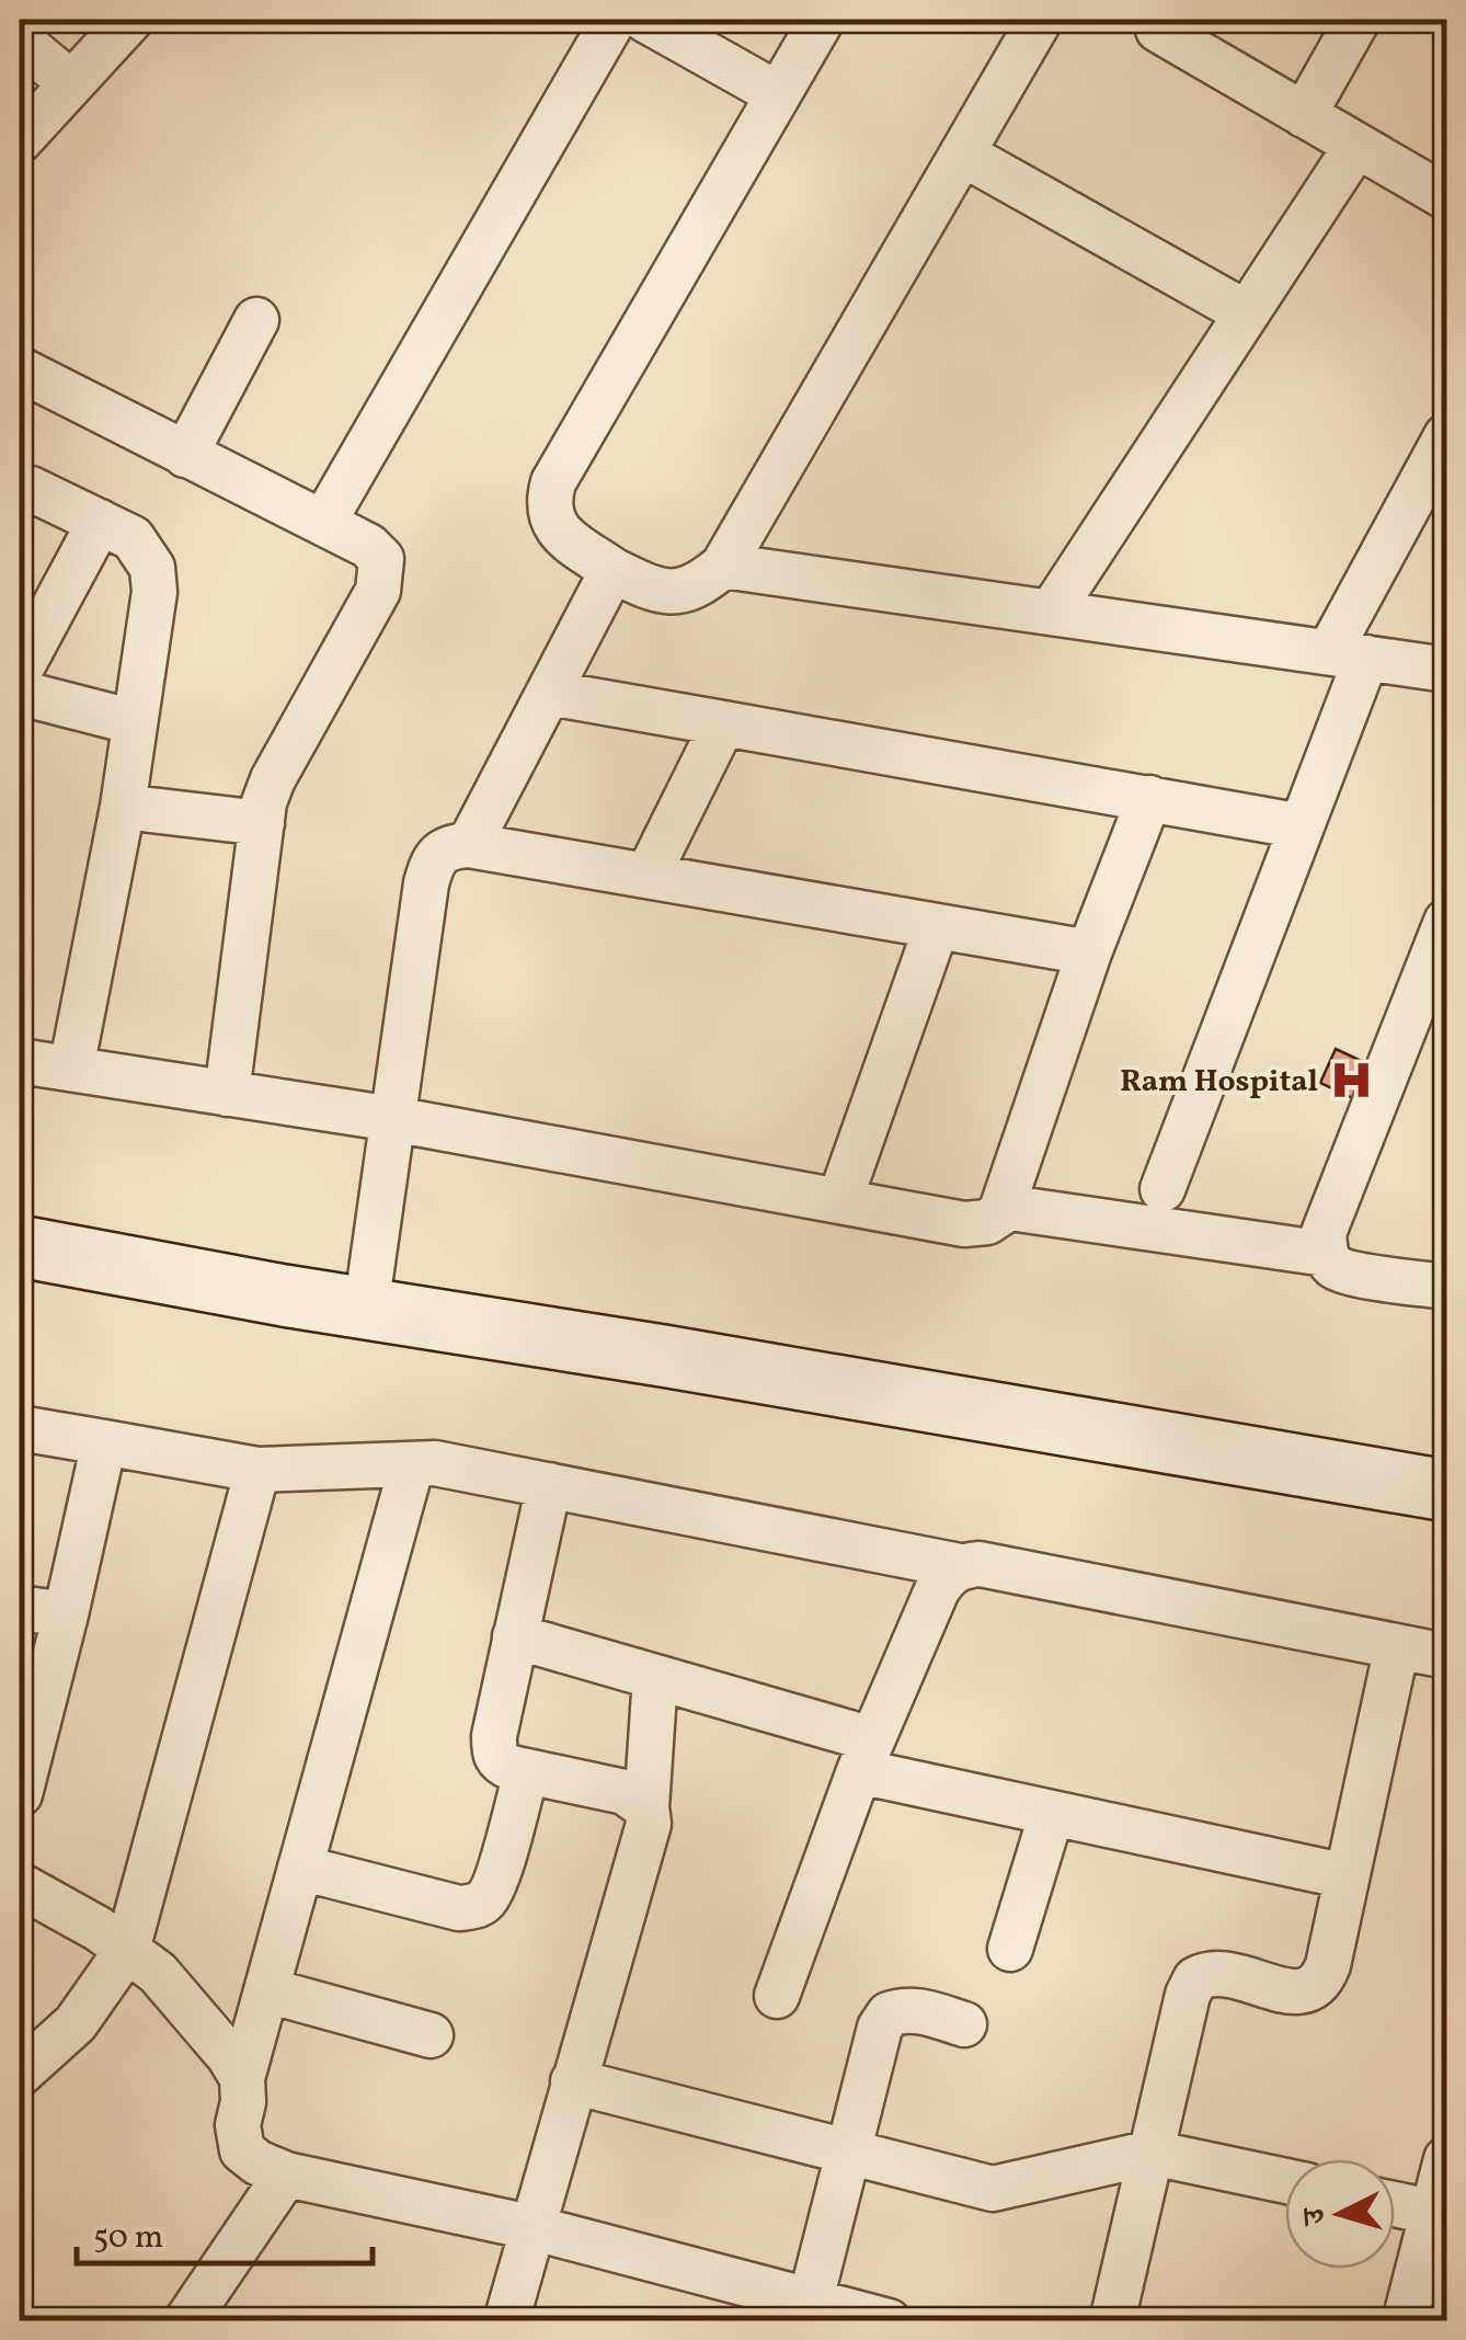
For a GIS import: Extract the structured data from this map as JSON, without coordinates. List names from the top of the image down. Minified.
{"places":{"hospital":["Ram Hospital"]},"scale_bar":"50 m","north":"left"}
